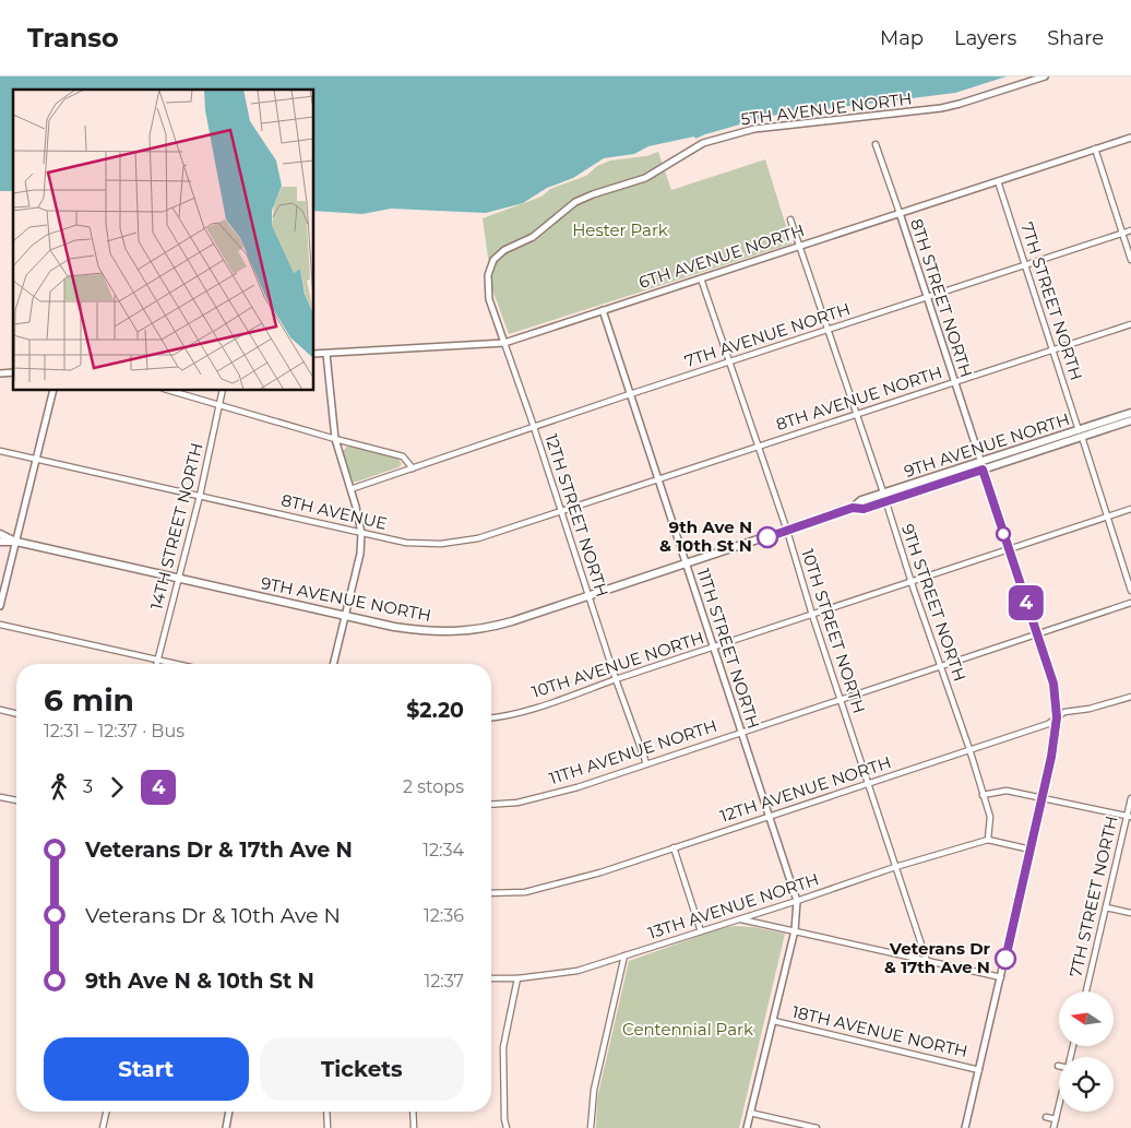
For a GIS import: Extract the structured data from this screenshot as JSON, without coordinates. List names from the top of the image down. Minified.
{"streets":{"main road":["9TH AVENUE NORTH"],"street":["5TH AVENUE NORTH","6TH AVENUE NORTH","8TH STREET NORTH","7TH STREET NORTH","7TH AVENUE NORTH","8TH AVENUE NORTH","8TH AVENUE","12TH STREET NORTH","14TH STREET NORTH","9TH STREET NORTH","10TH STREET NORTH","11TH STREET NORTH","10TH AVENUE NORTH","11TH AVENUE NORTH","12TH AVENUE NORTH","13TH AVENUE NORTH","18TH AVENUE NORTH"]},"crossings":[["5TH AVENUE NORTH","12TH STREET NORTH"],["6TH AVENUE NORTH","8TH STREET NORTH"],["6TH AVENUE NORTH","7TH STREET NORTH"],["6TH AVENUE NORTH","12TH STREET NORTH"],["6TH AVENUE NORTH","9TH STREET NORTH"],["6TH AVENUE NORTH","10TH STREET NORTH"],["6TH AVENUE NORTH","11TH STREET NORTH"],["8TH STREET NORTH","7TH AVENUE NORTH"],["8TH STREET NORTH","8TH AVENUE NORTH"],["8TH STREET NORTH","9TH AVENUE NORTH"],["8TH STREET NORTH","10TH AVENUE NORTH"],["8TH STREET NORTH","11TH AVENUE NORTH"],["8TH STREET NORTH","12TH AVENUE NORTH"],["8TH STREET NORTH","18TH AVENUE NORTH"],["7TH STREET NORTH","7TH AVENUE NORTH"],["7TH STREET NORTH","8TH AVENUE NORTH"],["7TH STREET NORTH","9TH AVENUE NORTH"],["7TH STREET NORTH","10TH AVENUE NORTH"],["7TH AVENUE NORTH","12TH STREET NORTH"],["7TH AVENUE NORTH","9TH STREET NORTH"],["7TH AVENUE NORTH","10TH STREET NORTH"],["7TH AVENUE NORTH","11TH STREET NORTH"],["8TH AVENUE NORTH","8TH AVENUE"],["8TH AVENUE NORTH","9TH STREET NORTH"],["8TH AVENUE NORTH","10TH STREET NORTH"],["8TH AVENUE NORTH","11TH STREET NORTH"],["9TH AVENUE NORTH","12TH STREET NORTH"],["9TH AVENUE NORTH","14TH STREET NORTH"],["9TH AVENUE NORTH","9TH STREET NORTH"],["9TH AVENUE NORTH","10TH STREET NORTH"],["9TH AVENUE NORTH","11TH STREET NORTH"],["8TH AVENUE","12TH STREET NORTH"],["8TH AVENUE","14TH STREET NORTH"],["8TH AVENUE","11TH STREET NORTH"],["12TH STREET NORTH","10TH AVENUE NORTH"],["12TH STREET NORTH","11TH AVENUE NORTH"],["9TH STREET NORTH","10TH AVENUE NORTH"],["9TH STREET NORTH","11TH AVENUE NORTH"],["9TH STREET NORTH","12TH AVENUE NORTH"],["9TH STREET NORTH","13TH AVENUE NORTH"],["10TH STREET NORTH","10TH AVENUE NORTH"],["10TH STREET NORTH","11TH AVENUE NORTH"],["10TH STREET NORTH","12TH AVENUE NORTH"],["10TH STREET NORTH","13TH AVENUE NORTH"],["11TH STREET NORTH","10TH AVENUE NORTH"],["11TH STREET NORTH","11TH AVENUE NORTH"],["11TH STREET NORTH","12TH AVENUE NORTH"],["11TH STREET NORTH","13TH AVENUE NORTH"]],"parks":["Hester Park","Centennial Park"],"places":["9th Ave N & 10th St N","Veterans Dr & 17th Ave N"],"lines":["bus line 4"],"north":"left","page":{"header":"Transo","nav":["Map","Layers","Share"],"on_map":"4","heading":["6 min","12:31 – 12:37 · Bus","$2.20"],"legs":["3","4","2 stops"],"list":[{"name":"Veterans Dr & 17th Ave N","value":"12:34"},{"name":"Veterans Dr & 10th Ave N","value":"12:36"},{"name":"9th Ave N & 10th St N","value":"12:37"}],"buttons":["Start","Tickets"]}}
